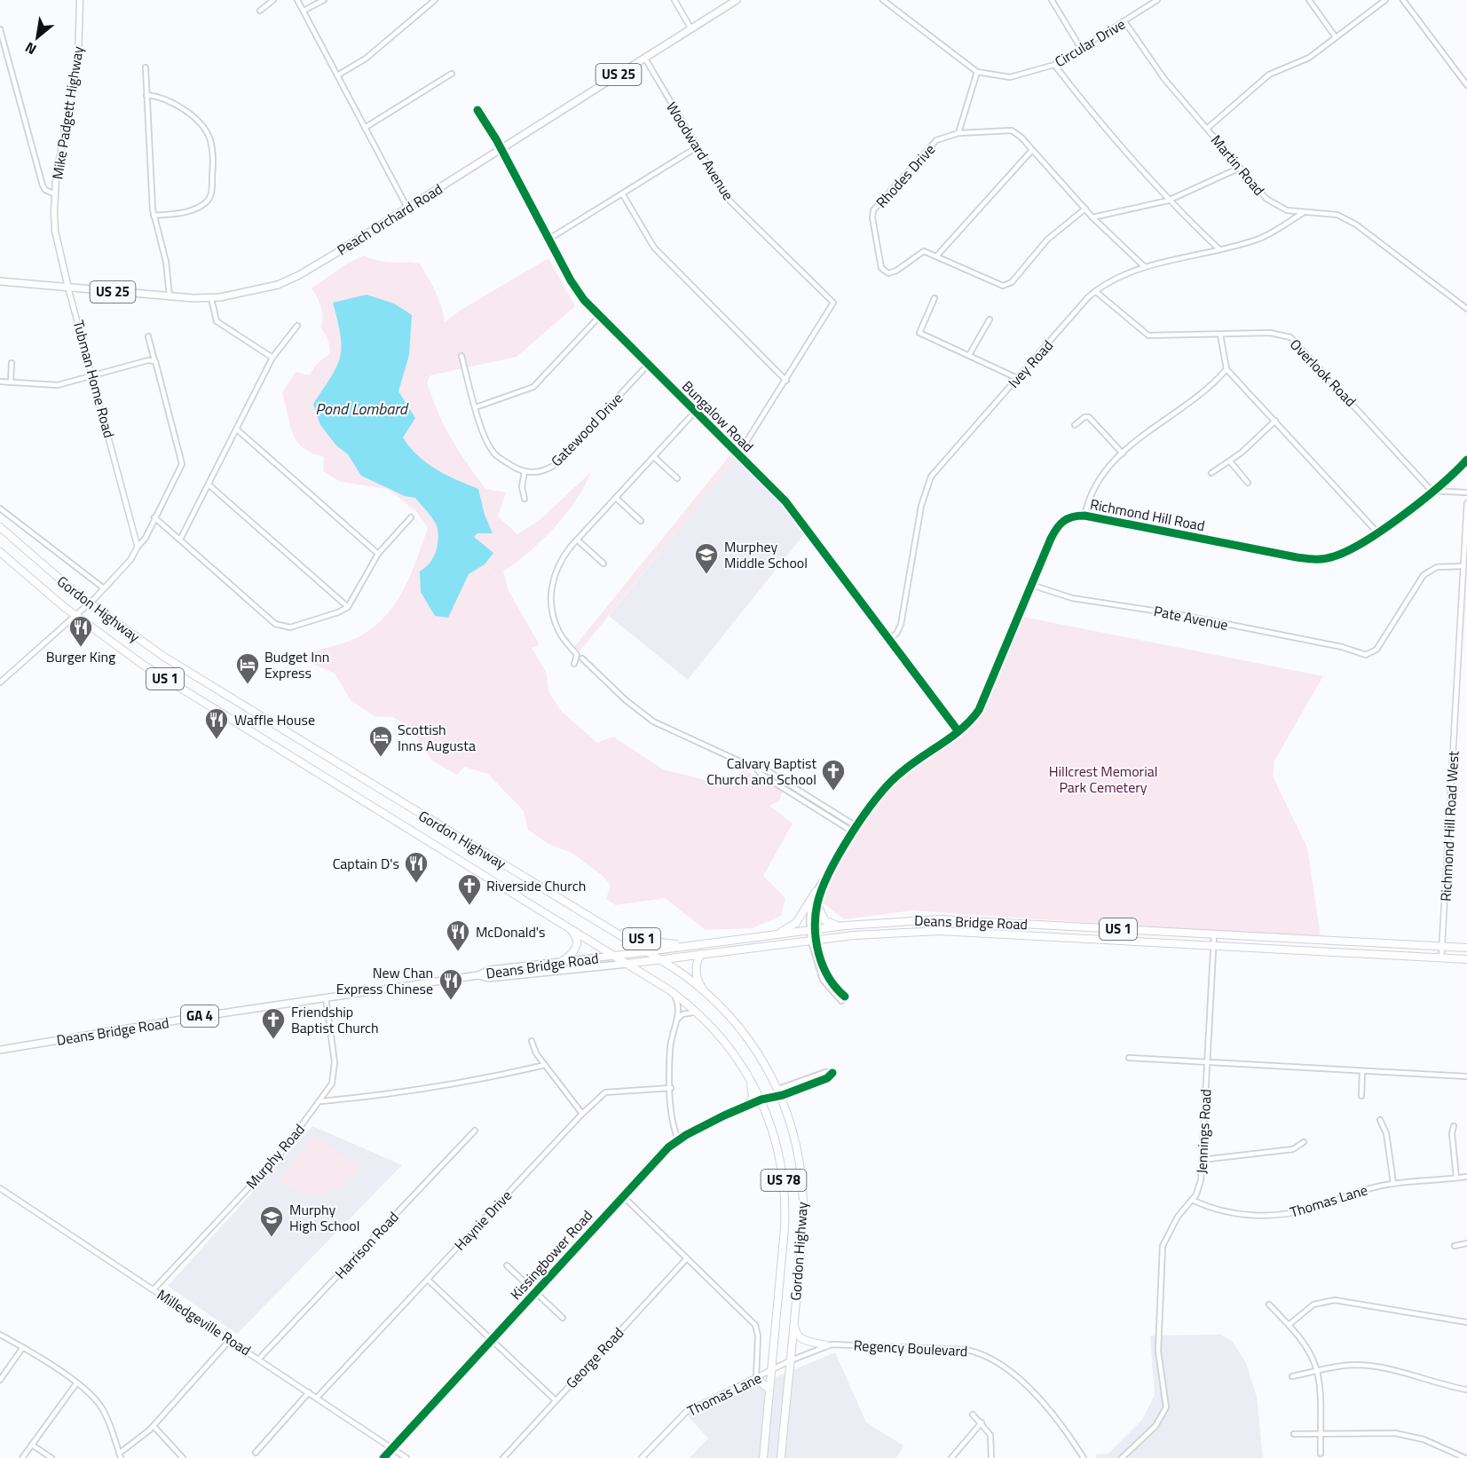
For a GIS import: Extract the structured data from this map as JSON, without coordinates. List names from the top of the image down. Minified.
{"streets":{"highway":["Gordon Highway","US 1","Deans Bridge Road","GA 4","US 78"],"main road":["US 25","Mike Padgett Highway","Peach Orchard Road","Tubman Home Road"],"street":["Circular Drive","Woodward Avenue","Martin Road","Rhodes Drive","Ivey Road","Overlook Road","Bungalow Road","Gatewood Drive","Richmond Hill Road","Pate Avenue","Richmond Hill Road West","Jennings Road","Murphy Road","Thomas Lane","Haynie Drive","Harrison Road","Kissingbower Road","Milledgeville Road","Regency Boulevard","George Road"]},"crossings":[["Circular Drive","Martin Road"],["Mike Padgett Highway","Tubman Home Road"],["Woodward Avenue","Peach Orchard Road"],["Martin Road","Ivey Road"],["Peach Orchard Road","Tubman Home Road"],["Peach Orchard Road","Bungalow Road"],["Ivey Road","Overlook Road"],["Ivey Road","Bungalow Road"],["Overlook Road","Richmond Hill Road"],["Bungalow Road","Gatewood Drive"],["Bungalow Road","Richmond Hill Road"],["Richmond Hill Road","Pate Avenue"],["Richmond Hill Road","Deans Bridge Road"],["Gordon Highway","US 1"],["Gordon Highway","Deans Bridge Road"],["Gordon Highway","Thomas Lane"],["Gordon Highway","Kissingbower Road"],["Gordon Highway","Regency Boulevard"],["Pate Avenue","Richmond Hill Road West"],["US 1","Deans Bridge Road"],["Richmond Hill Road West","Deans Bridge Road"],["Deans Bridge Road","Jennings Road"],["Deans Bridge Road","Murphy Road"],["Jennings Road","Thomas Lane"],["Murphy Road","Milledgeville Road"],["Thomas Lane","Regency Boulevard"],["Haynie Drive","Milledgeville Road"],["Harrison Road","Milledgeville Road"],["Kissingbower Road","Milledgeville Road"]],"water":["Pond Lombard"],"parks":["Hillcrest Memorial Park Cemetery"],"places":{"school or university":["Murphey Middle School","Murphy High School"],"restaurant":["Burger King","Waffle House","Captain D's","McDonald's","New Chan Express Chinese"],"hotel":["Budget Inn Express","Scottish Inns Augusta"],"church":["Calvary Baptist Church and School","Riverside Church","Friendship Baptist Church"]},"north":"bottom left"}
